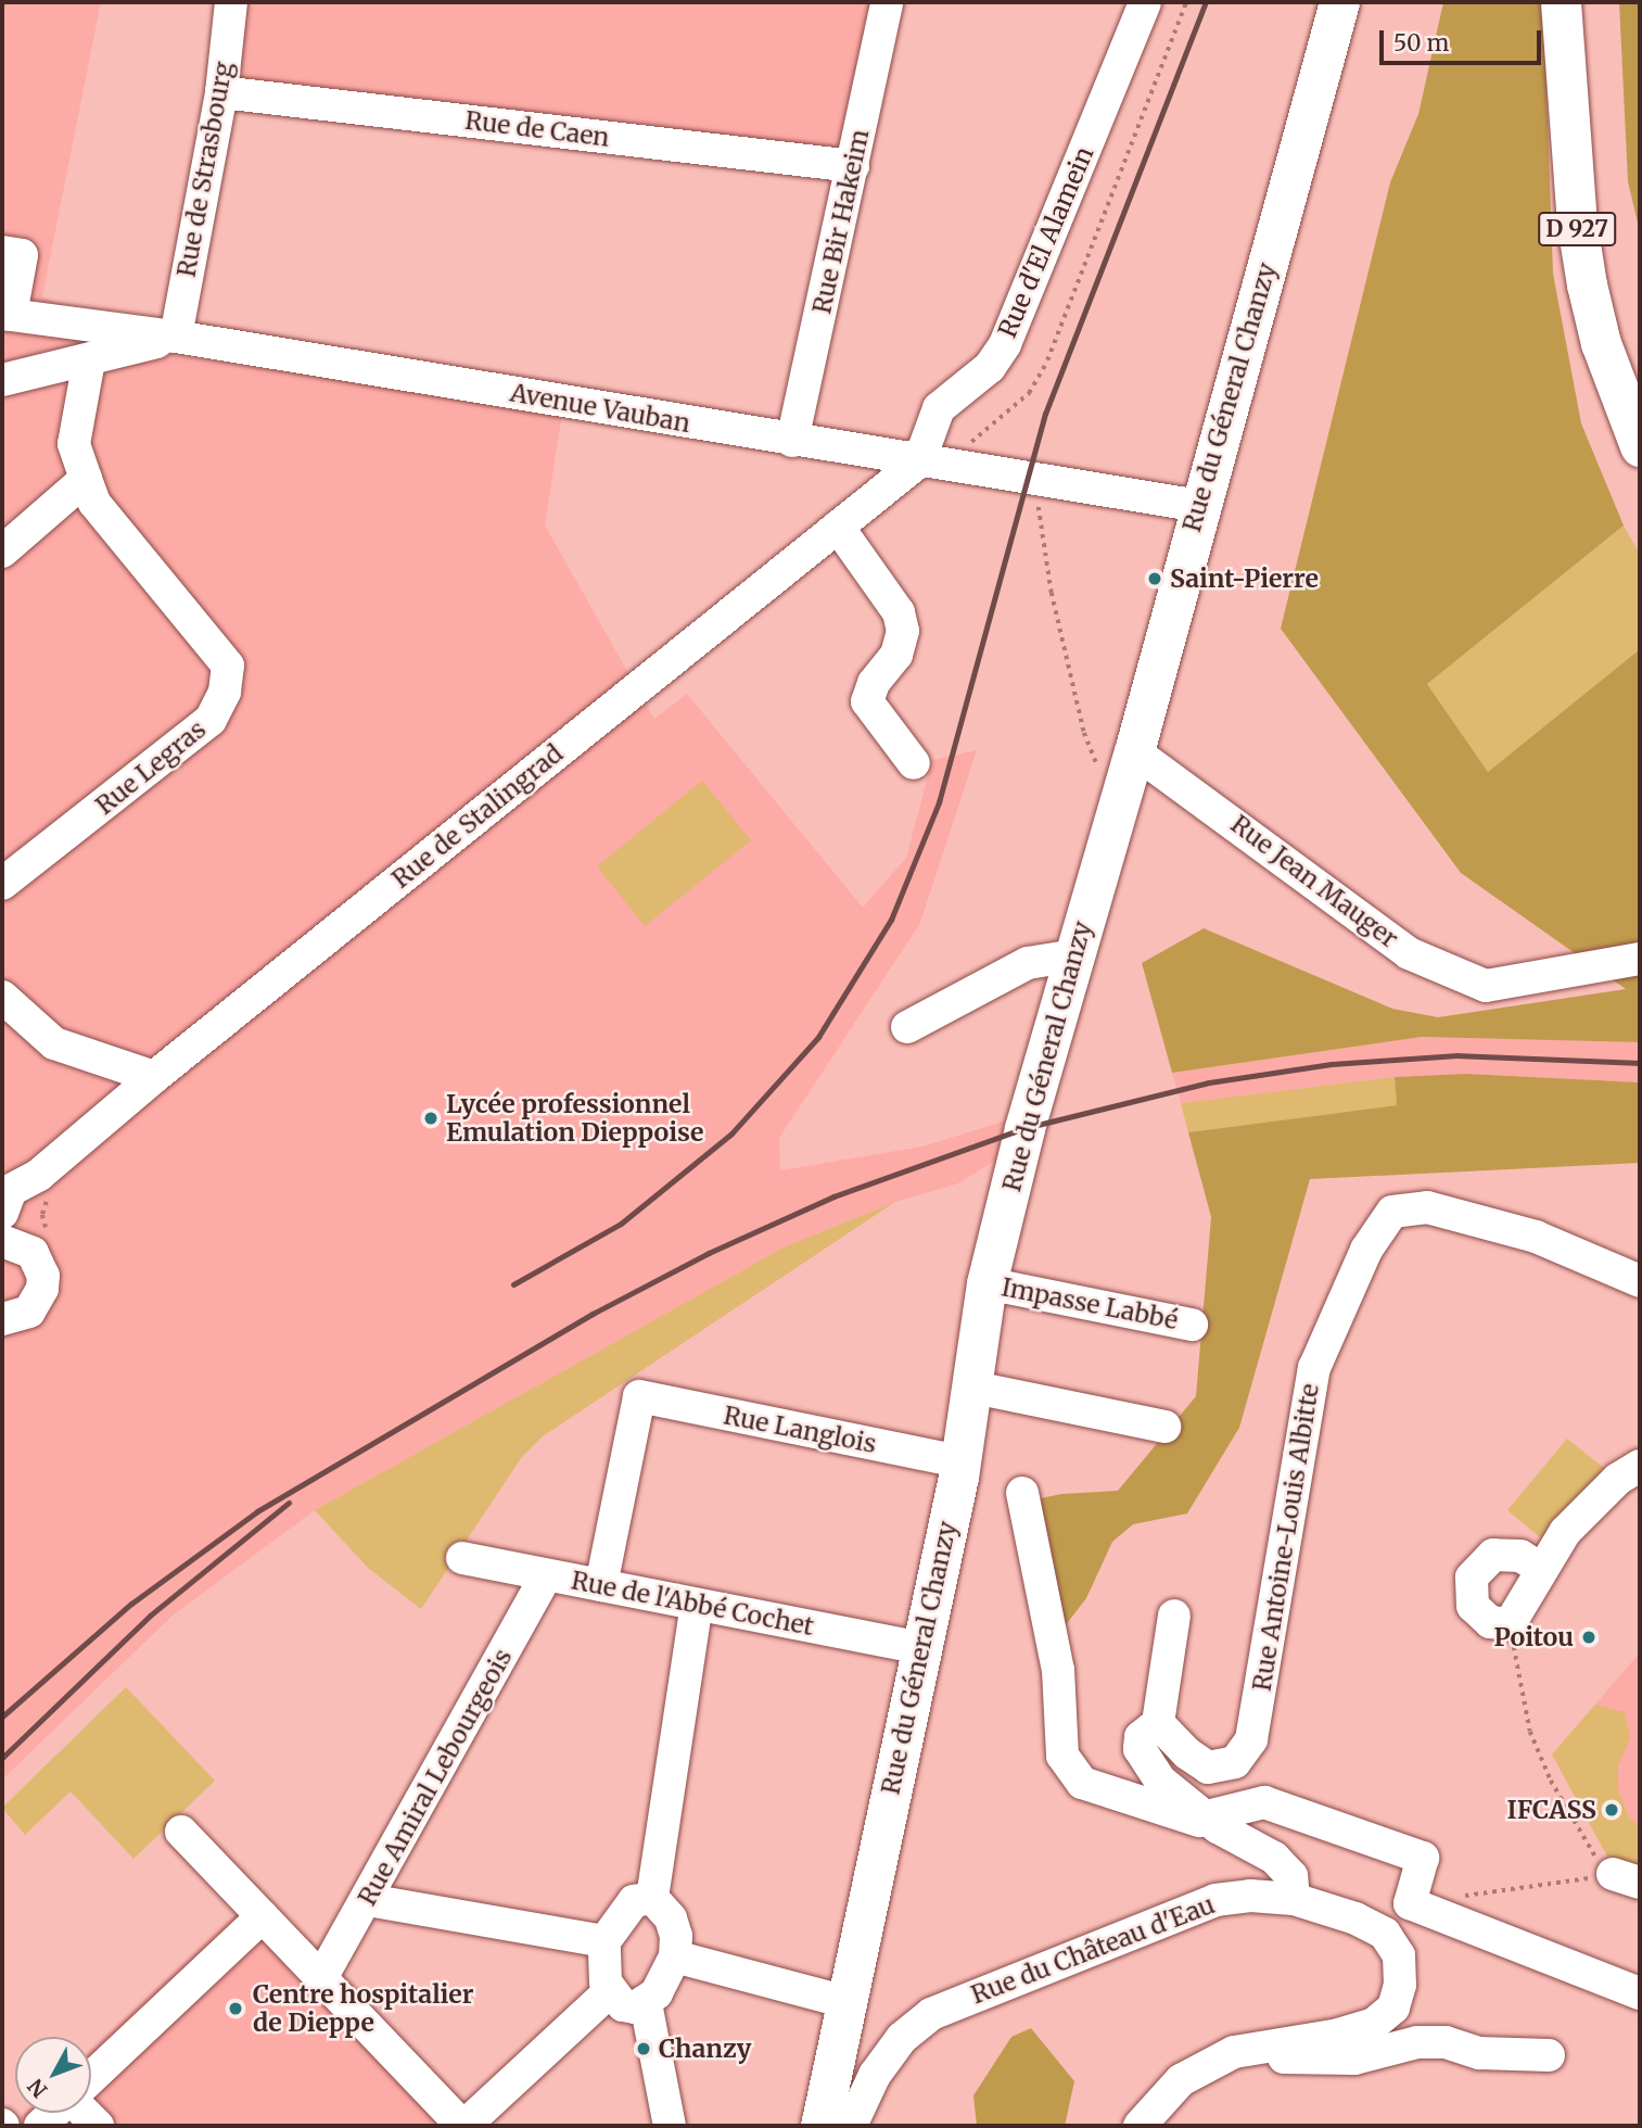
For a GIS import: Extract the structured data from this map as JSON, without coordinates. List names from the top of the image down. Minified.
{"streets":{"main road":["D 927","Rue du Géneral Chanzy"],"street":["Rue de Caen","Rue de Strasbourg","Rue Bir Hakeim","Rue d'El Alamein","Avenue Vauban","Rue Legras","Rue de Stalingrad","Rue Jean Mauger","Impasse Labbé","Rue Langlois","Rue Antoine-Louis Albitte","Rue de l'Abbé Cochet","Rue Amiral Lebourgeois","Rue du Château d'Eau"]},"crossings":[["Rue de Caen","Rue de Strasbourg"],["Rue de Caen","Rue Bir Hakeim"],["Rue de Strasbourg","Avenue Vauban"],["Rue Bir Hakeim","Avenue Vauban"],["Rue d'El Alamein","Avenue Vauban"],["Rue d'El Alamein","Rue de Stalingrad"],["Rue du Géneral Chanzy","Avenue Vauban"],["Rue du Géneral Chanzy","Rue Jean Mauger"],["Rue du Géneral Chanzy","Impasse Labbé"],["Rue du Géneral Chanzy","Rue Langlois"],["Rue du Géneral Chanzy","Rue de l'Abbé Cochet"],["Avenue Vauban","Rue de Stalingrad"],["Rue Langlois","Rue de l'Abbé Cochet"],["Rue de l'Abbé Cochet","Rue Amiral Lebourgeois"]],"places":["Saint-Pierre","Lycée professionnel Emulation Dieppoise","Poitou","IFCASS","Centre hospitalier de Dieppe","Chanzy"],"scale_bar":"50 m","north":"bottom left"}
